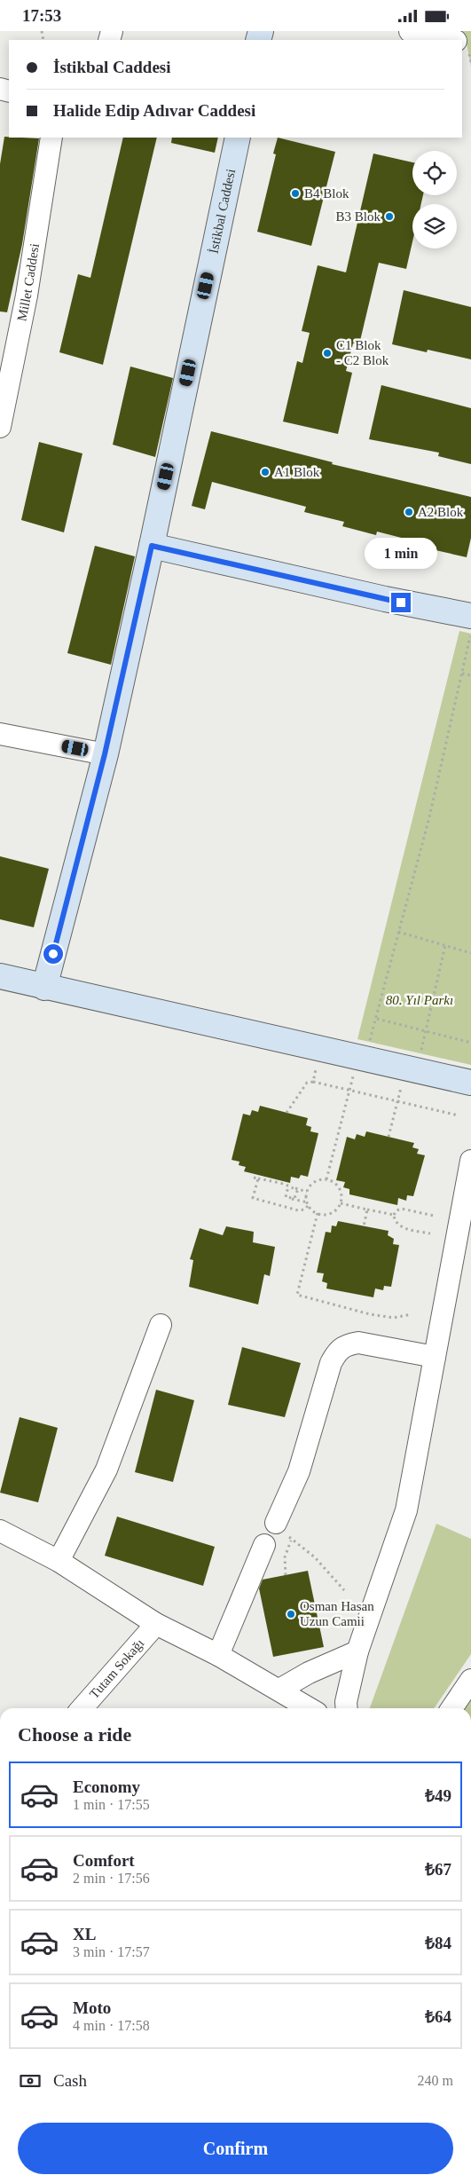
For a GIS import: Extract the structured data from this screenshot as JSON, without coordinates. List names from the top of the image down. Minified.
{"streets":{"street":["İstikbal Caddesi","Millet Caddesi","Tutam Sokağı"]},"parks":["80. Yıl Parkı"],"places":["B4 Blok","B3 Blok","C1 Blok - C2 Blok","A1 Blok","A2 Blok","Osman Hasan Uzun Camii"],"page":{"status":"17:53","banner":["İstikbal Caddesi","Halide Edip Adıvar Caddesi"],"bubble":"1 min","heading":"Choose a ride","list":[{"name":"Economy","note":"1 min · 17:55","value":"₺49"},{"name":"Comfort","note":"2 min · 17:56","value":"₺67"},{"name":"XL","note":"3 min · 17:57","value":"₺84"},{"name":"Moto","note":"4 min · 17:58","value":"₺64"}],"pay":["Cash","240 m"],"buttons":"Confirm"}}
